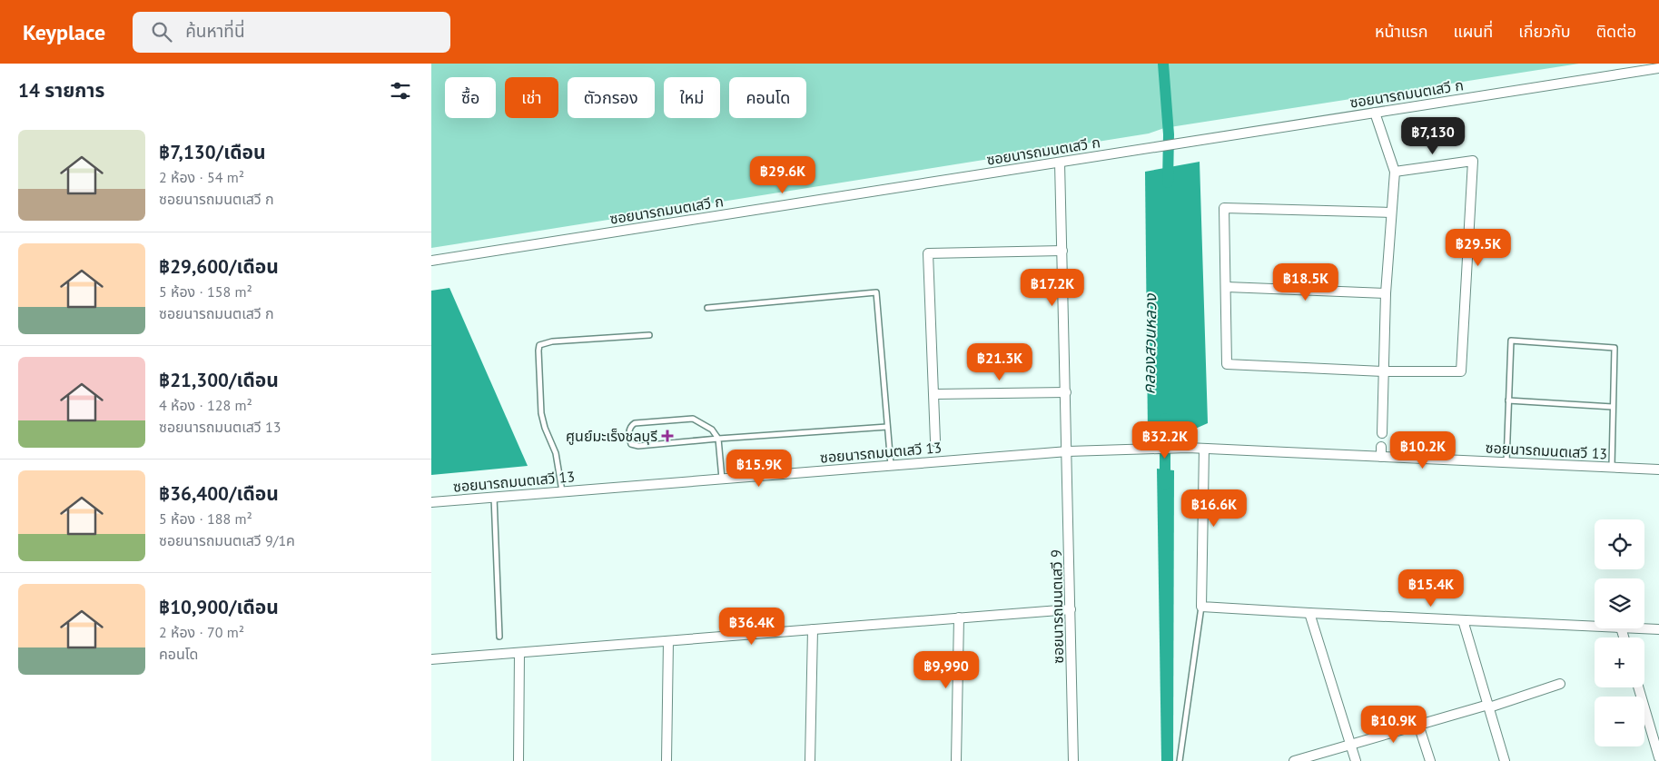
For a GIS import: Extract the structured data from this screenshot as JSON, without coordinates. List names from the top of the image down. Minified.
{"streets":{"street":["ซอยนารถมนตเสวี ก","ซอยนารถมนตเสวี 13","ซอยนารถมนตเสวี 9"]},"crossings":[["ซอยนารถมนตเสวี ก","ซอยนารถมนตเสวี 9"],["ซอยนารถมนตเสวี 13","ซอยนารถมนตเสวี 9"]],"water":["คลองสวนหลวง"],"places":{"health":["ศูนย์มะเร็งชลบุรี"]},"page":{"header":"Keyplace","search":"ค้นหาที่นี่","nav":["หน้าแรก","แผนที่","เกี่ยวกับ","ติดต่อ"],"heading":"14 รายการ","chip":["ซื้อ","เช่า","ตัวกรอง","ใหม่","คอนโด"],"price":["฿7,130","฿29.6K","฿29.5K","฿18.5K","฿17.2K","฿21.3K","฿32.2K","฿10.2K","฿15.9K","฿16.6K","฿15.4K","฿36.4K","฿9,990","฿10.9K"],"list":[{"name":"฿7,130/เดือน","note":"2 ห้อง · 54 m² · ซอยนารถมนตเสวี ก"},{"name":"฿29,600/เดือน","note":"5 ห้อง · 158 m² · ซอยนารถมนตเสวี ก"},{"name":"฿21,300/เดือน","note":"4 ห้อง · 128 m² · ซอยนารถมนตเสวี 13"},{"name":"฿36,400/เดือน","note":"5 ห้อง · 188 m² · ซอยนารถมนตเสวี 9/1ค"},{"name":"฿10,900/เดือน","note":"2 ห้อง · 70 m² · คอนโด"}],"map_buttons":["+","−"]}}
